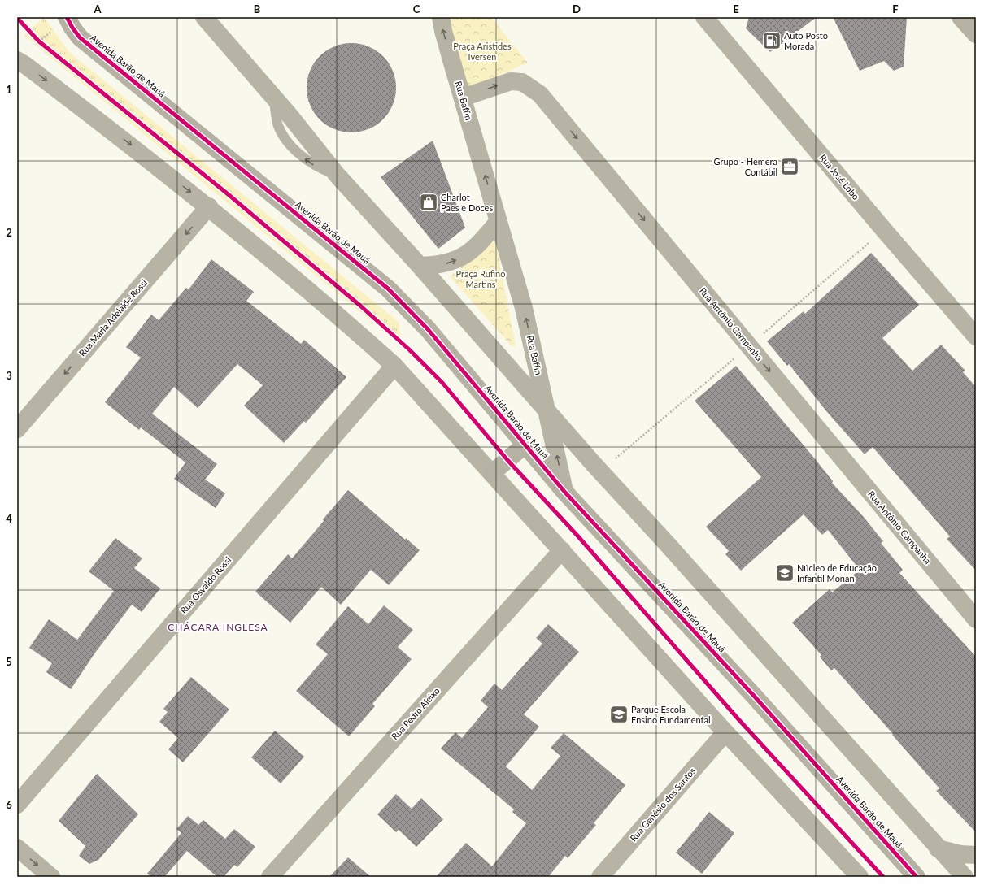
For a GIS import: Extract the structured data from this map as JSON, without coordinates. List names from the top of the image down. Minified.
{"streets":{"street":["Avenida Barão de Mauá","Rua Baffin","Rua José Lobo","Rua Maria Adelaide Rossi","Rua Antônio Campanha","Rua Osvaldo Rossi","Rua Pedro Aleixo","Rua Genésio dos Santos"]},"crossings":[["Avenida Barão de Mauá","Rua Baffin"],["Rua Baffin","Rua Antônio Campanha"]],"one_way":["Rua Baffin","Rua Maria Adelaide Rossi","Rua Antônio Campanha"],"districts":["CHÁCARA INGLESA"],"parks":["Praça Aristides Iversen","Praça Rufino Martins"],"places":{"fuel station":["Auto Posto Morada"],"office":["Grupo - Hemera Contábil"],"shop":["Charlot Paes e Doces"],"school or university":["Núcleo de Educação Infantil Monan","Parque Escola Ensino Fundamental"]},"grid":{"columns":["A","B","C","D","E","F"],"rows":["1","2","3","4","5","6"]}}
